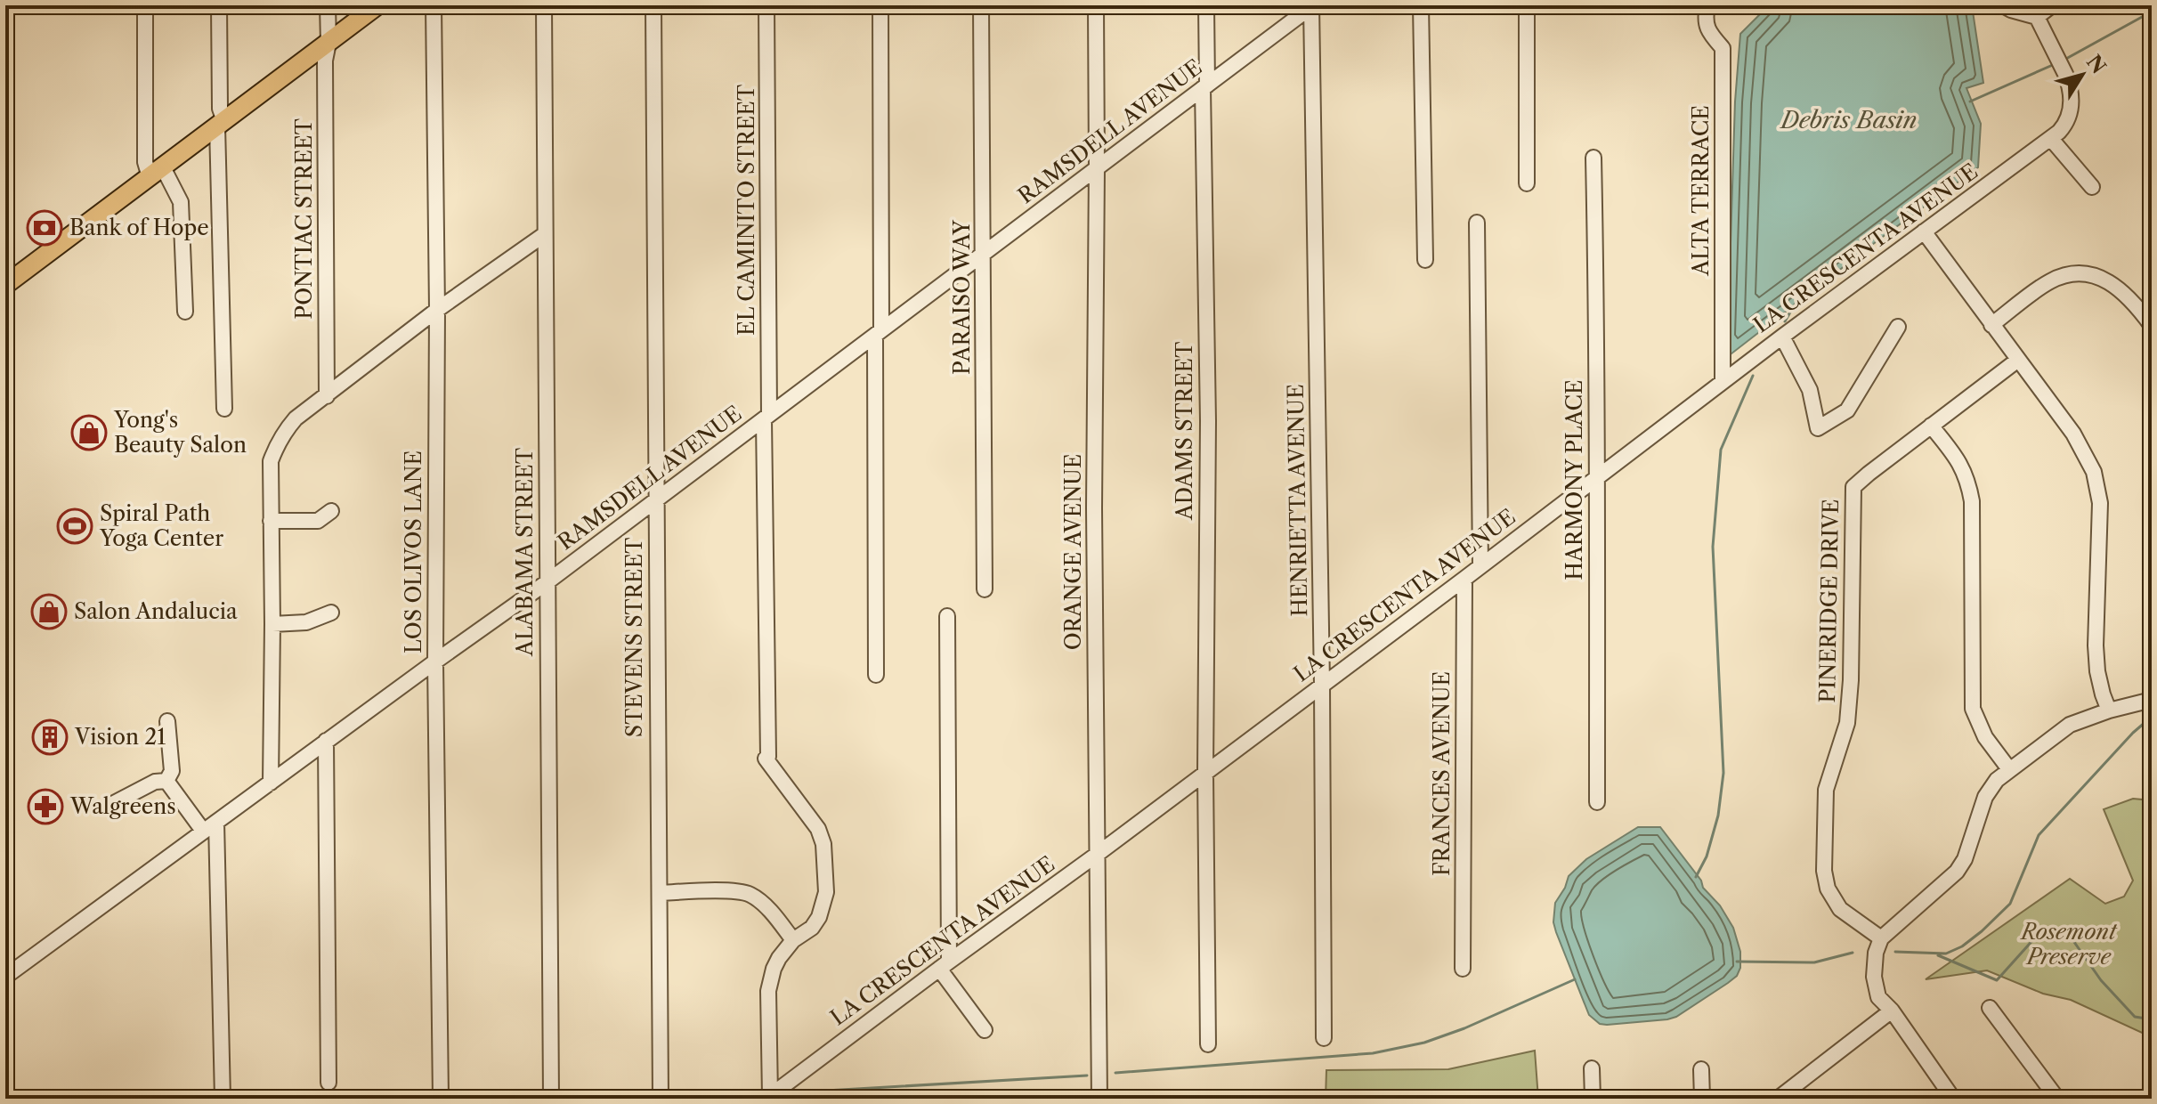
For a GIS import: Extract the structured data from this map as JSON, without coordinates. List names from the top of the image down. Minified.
{"streets":{"street":["RAMSDELL AVENUE","ALTA TERRACE","EL CAMINITO STREET","PONTIAC STREET","LA CRESCENTA AVENUE","PARAISO WAY","ADAMS STREET","HARMONY PLACE","HENRIETTA AVENUE","LOS OLIVOS LANE","ALABAMA STREET","ORANGE AVENUE","PINERIDGE DRIVE","STEVENS STREET","FRANCES AVENUE"]},"crossings":[["RAMSDELL AVENUE","EL CAMINITO STREET"],["RAMSDELL AVENUE","PARAISO WAY"],["RAMSDELL AVENUE","ADAMS STREET"],["RAMSDELL AVENUE","HENRIETTA AVENUE"],["RAMSDELL AVENUE","LOS OLIVOS LANE"],["RAMSDELL AVENUE","ALABAMA STREET"],["RAMSDELL AVENUE","ORANGE AVENUE"],["RAMSDELL AVENUE","STEVENS STREET"],["ALTA TERRACE","LA CRESCENTA AVENUE"],["EL CAMINITO STREET","LA CRESCENTA AVENUE"],["LA CRESCENTA AVENUE","ADAMS STREET"],["LA CRESCENTA AVENUE","HARMONY PLACE"],["LA CRESCENTA AVENUE","HENRIETTA AVENUE"],["LA CRESCENTA AVENUE","ORANGE AVENUE"],["LA CRESCENTA AVENUE","FRANCES AVENUE"]],"water":["Debris Basin"],"parks":["Rosemont Preserve"],"places":{"bank":["Bank of Hope"],"shop":["Yong's Beauty Salon","Salon Andalucia"],"sports":["Spiral Path Yoga Center"],"building":["Vision 21"],"pharmacy":["Walgreens"]},"north":"top right"}
